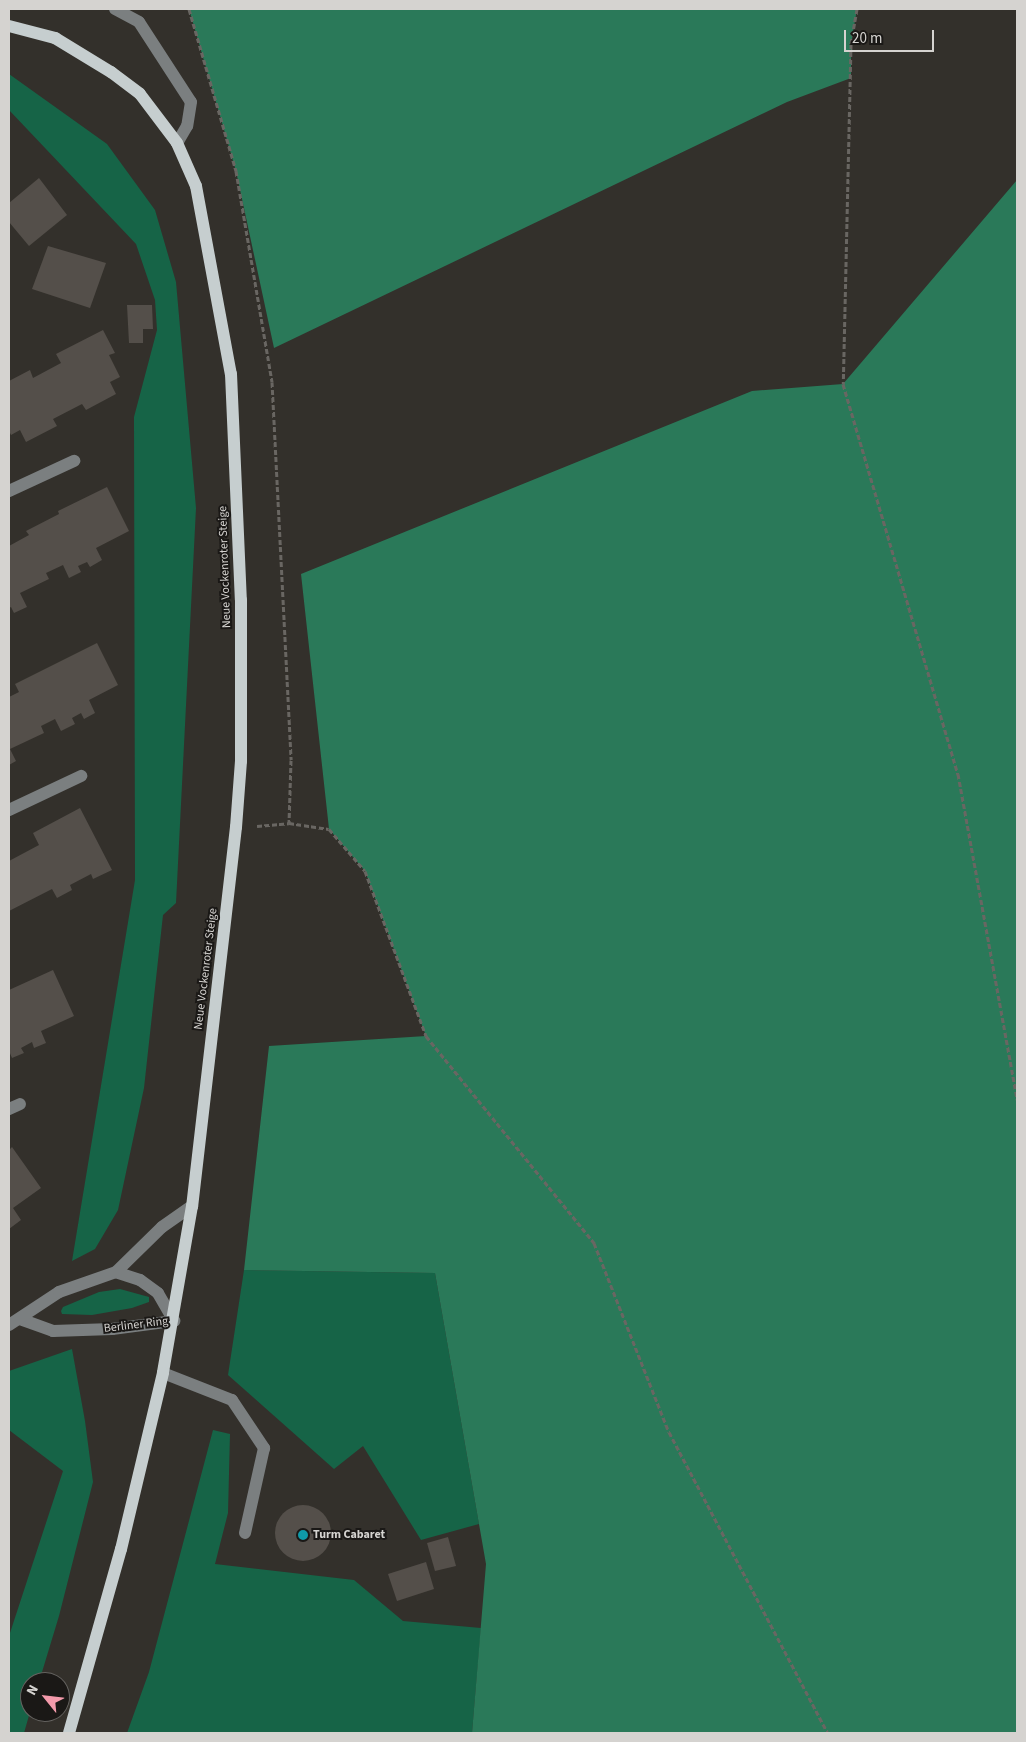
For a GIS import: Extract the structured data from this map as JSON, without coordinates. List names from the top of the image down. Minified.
{"streets":{"main road":["Neue Vockenroter Steige"],"street":["Berliner Ring"]},"crossings":[["Neue Vockenroter Steige","Berliner Ring"]],"places":["Turm Cabaret"],"scale_bar":"20 m","north":"top left"}
